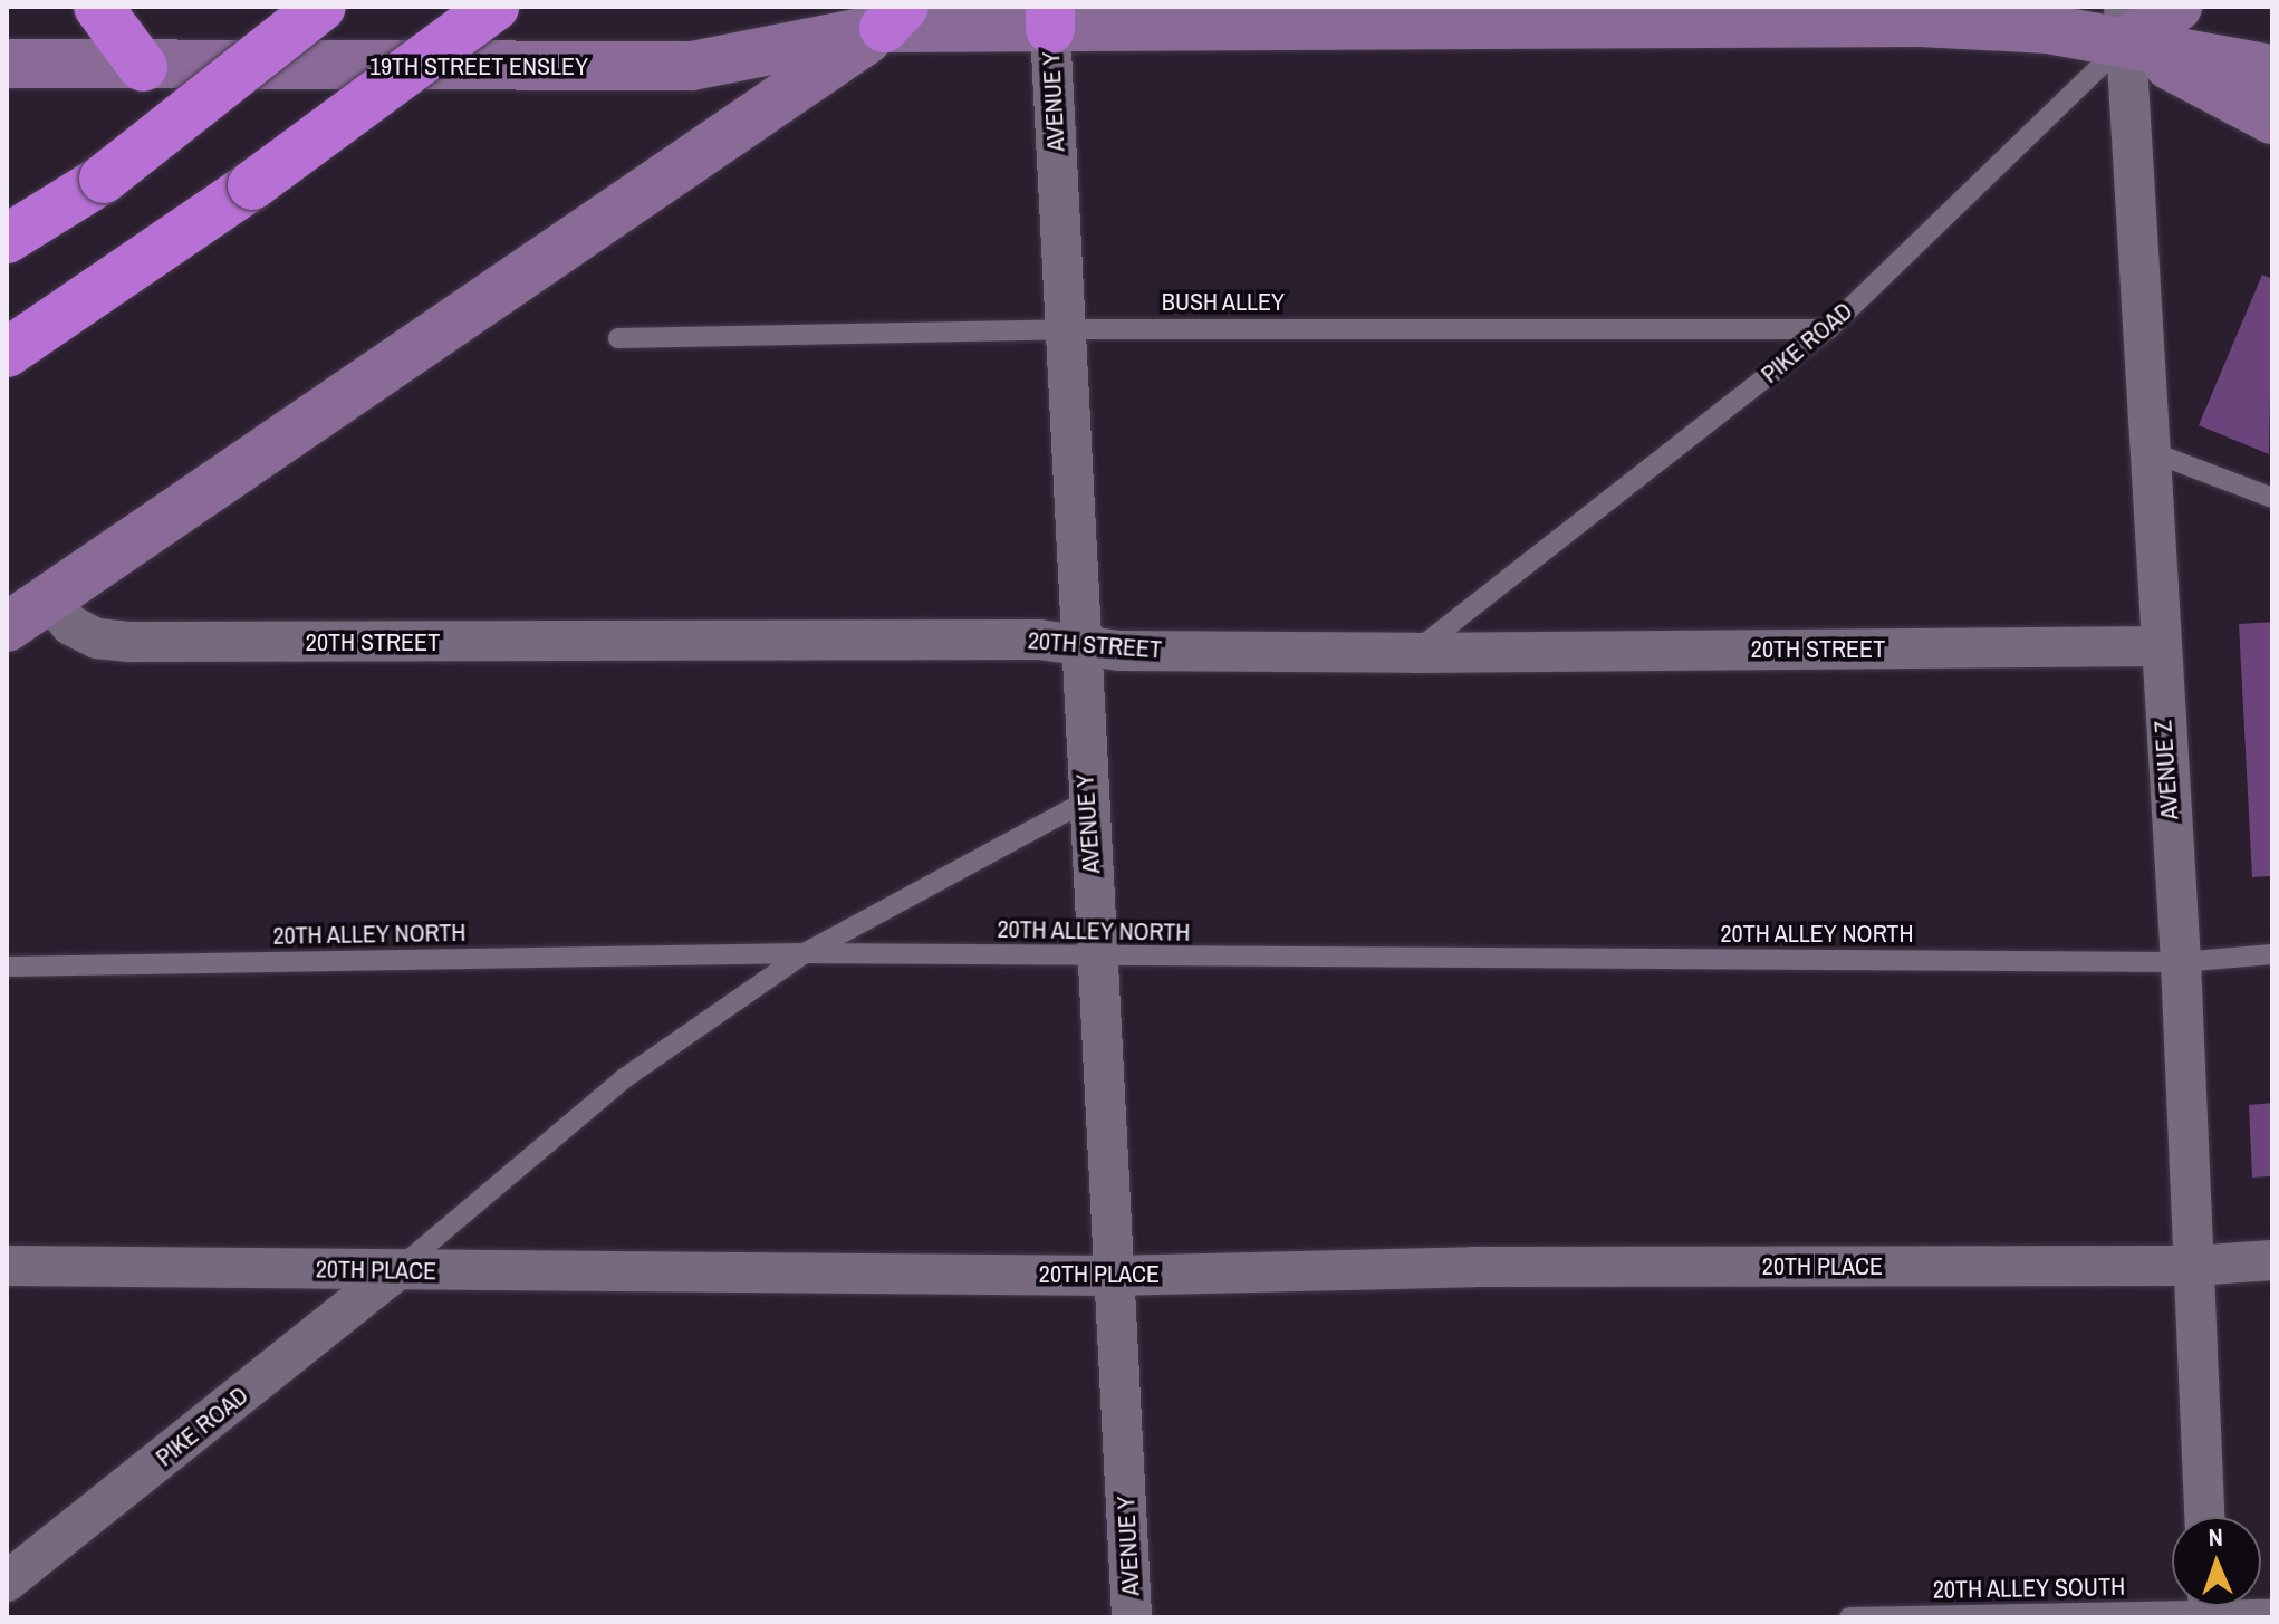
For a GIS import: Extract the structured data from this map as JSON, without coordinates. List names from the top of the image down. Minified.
{"streets":{"main road":["19TH STREET ENSLEY","PIKE ROAD"],"street":["AVENUE Y","20TH STREET","AVENUE Z","20TH PLACE"],"lane":["BUSH ALLEY","20TH ALLEY NORTH","20TH ALLEY SOUTH"]},"crossings":[["AVENUE Y","BUSH ALLEY"],["AVENUE Y","20TH STREET"],["AVENUE Y","20TH ALLEY NORTH"],["AVENUE Y","20TH PLACE"],["BUSH ALLEY","PIKE ROAD"],["PIKE ROAD","20TH STREET"],["PIKE ROAD","AVENUE Z"],["PIKE ROAD","20TH PLACE"],["20TH STREET","AVENUE Z"],["AVENUE Z","20TH ALLEY NORTH"],["AVENUE Z","20TH PLACE"]],"north":"top"}
